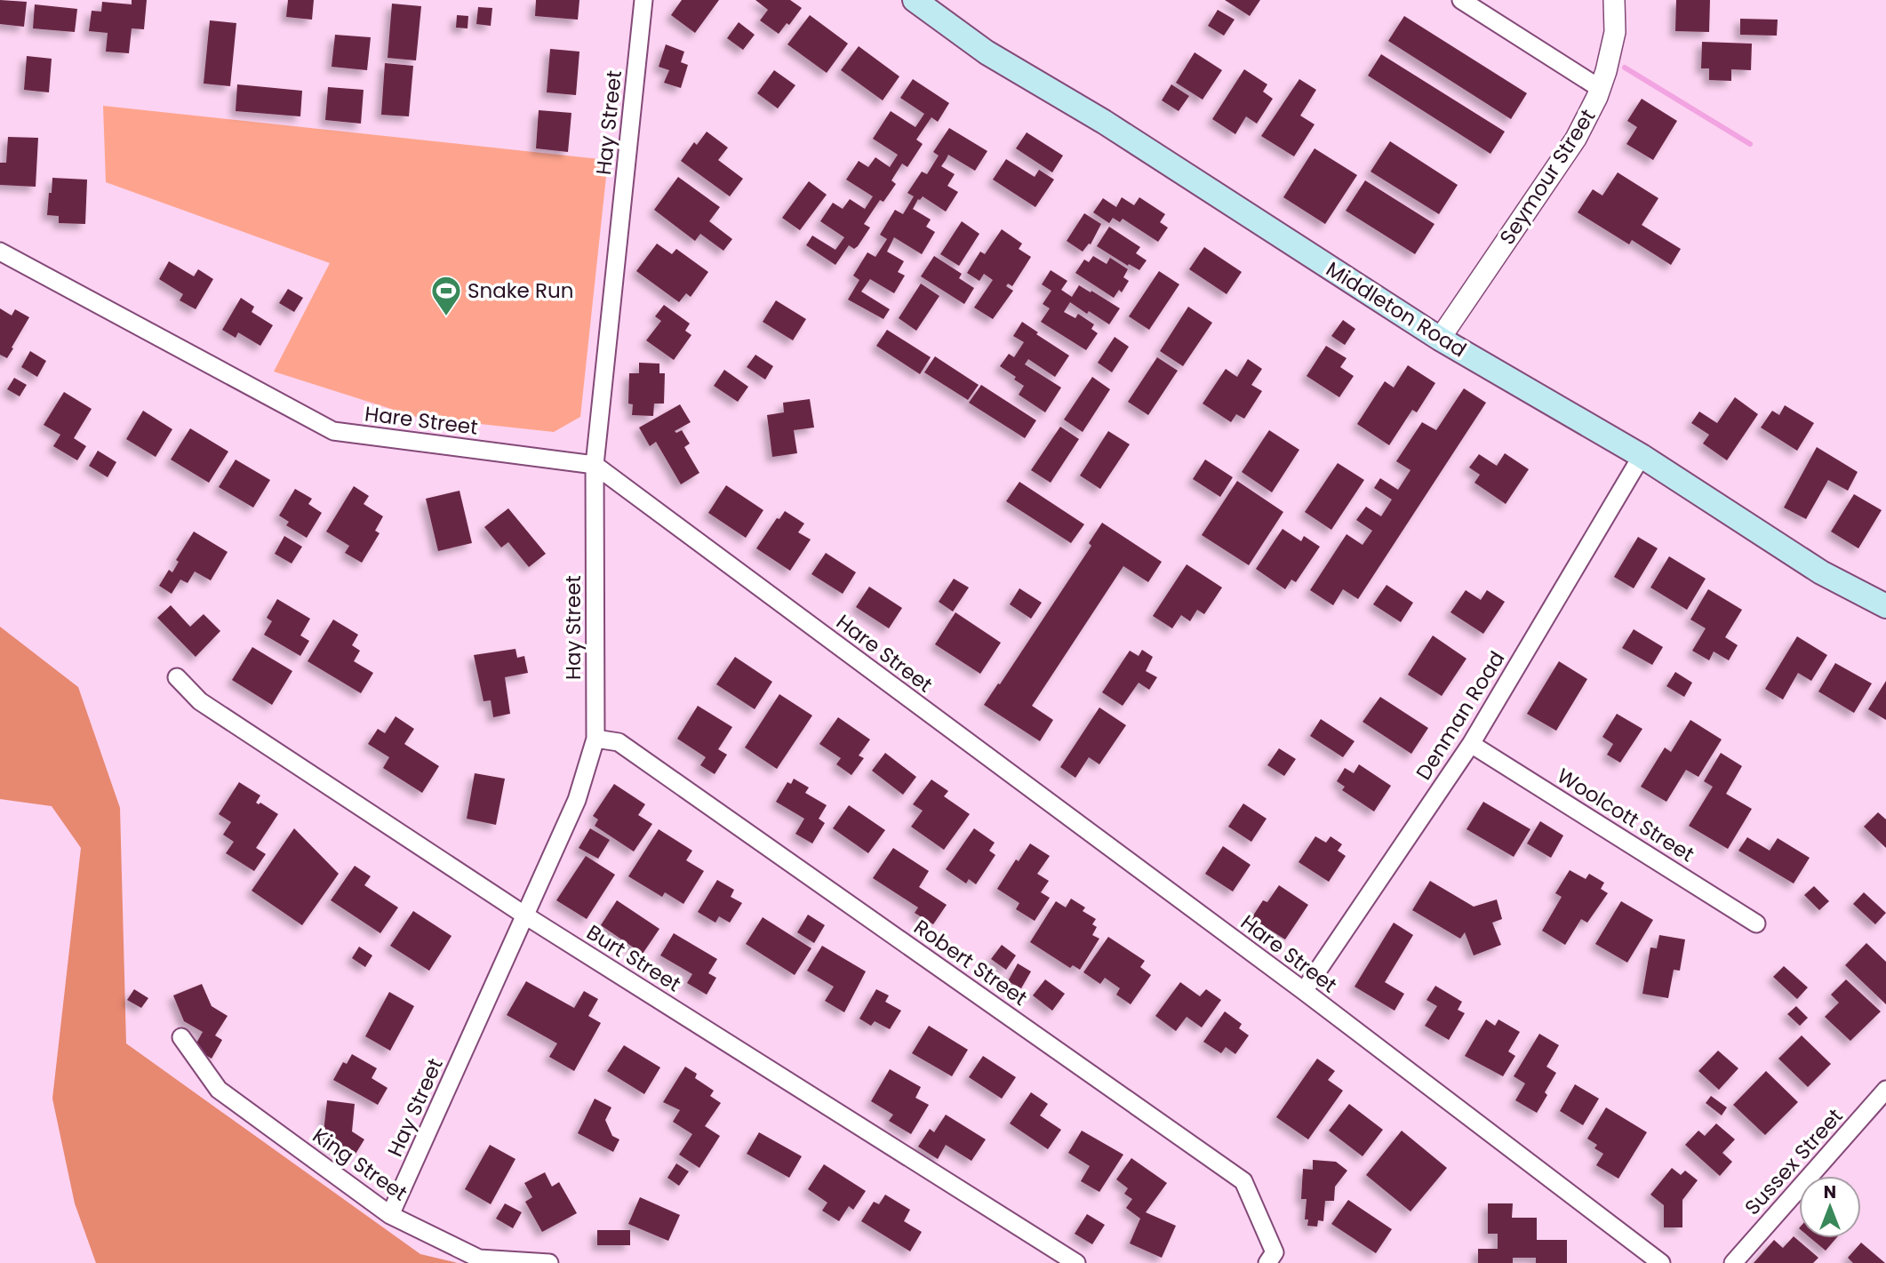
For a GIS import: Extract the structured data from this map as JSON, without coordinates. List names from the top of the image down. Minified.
{"streets":{"main road":["Middleton Road"],"street":["Hay Street","Seymour Street","Hare Street","Denman Road","Woolcott Street","Burt Street","Robert Street","Sussex Street","King Street"]},"crossings":[["Hay Street","Hare Street"],["Hay Street","Burt Street"],["Hay Street","Robert Street"],["Hay Street","King Street"],["Seymour Street","Middleton Road"],["Middleton Road","Denman Road"],["Hare Street","Denman Road"],["Denman Road","Woolcott Street"]],"places":{"sports":["Snake Run"]},"north":"top"}
